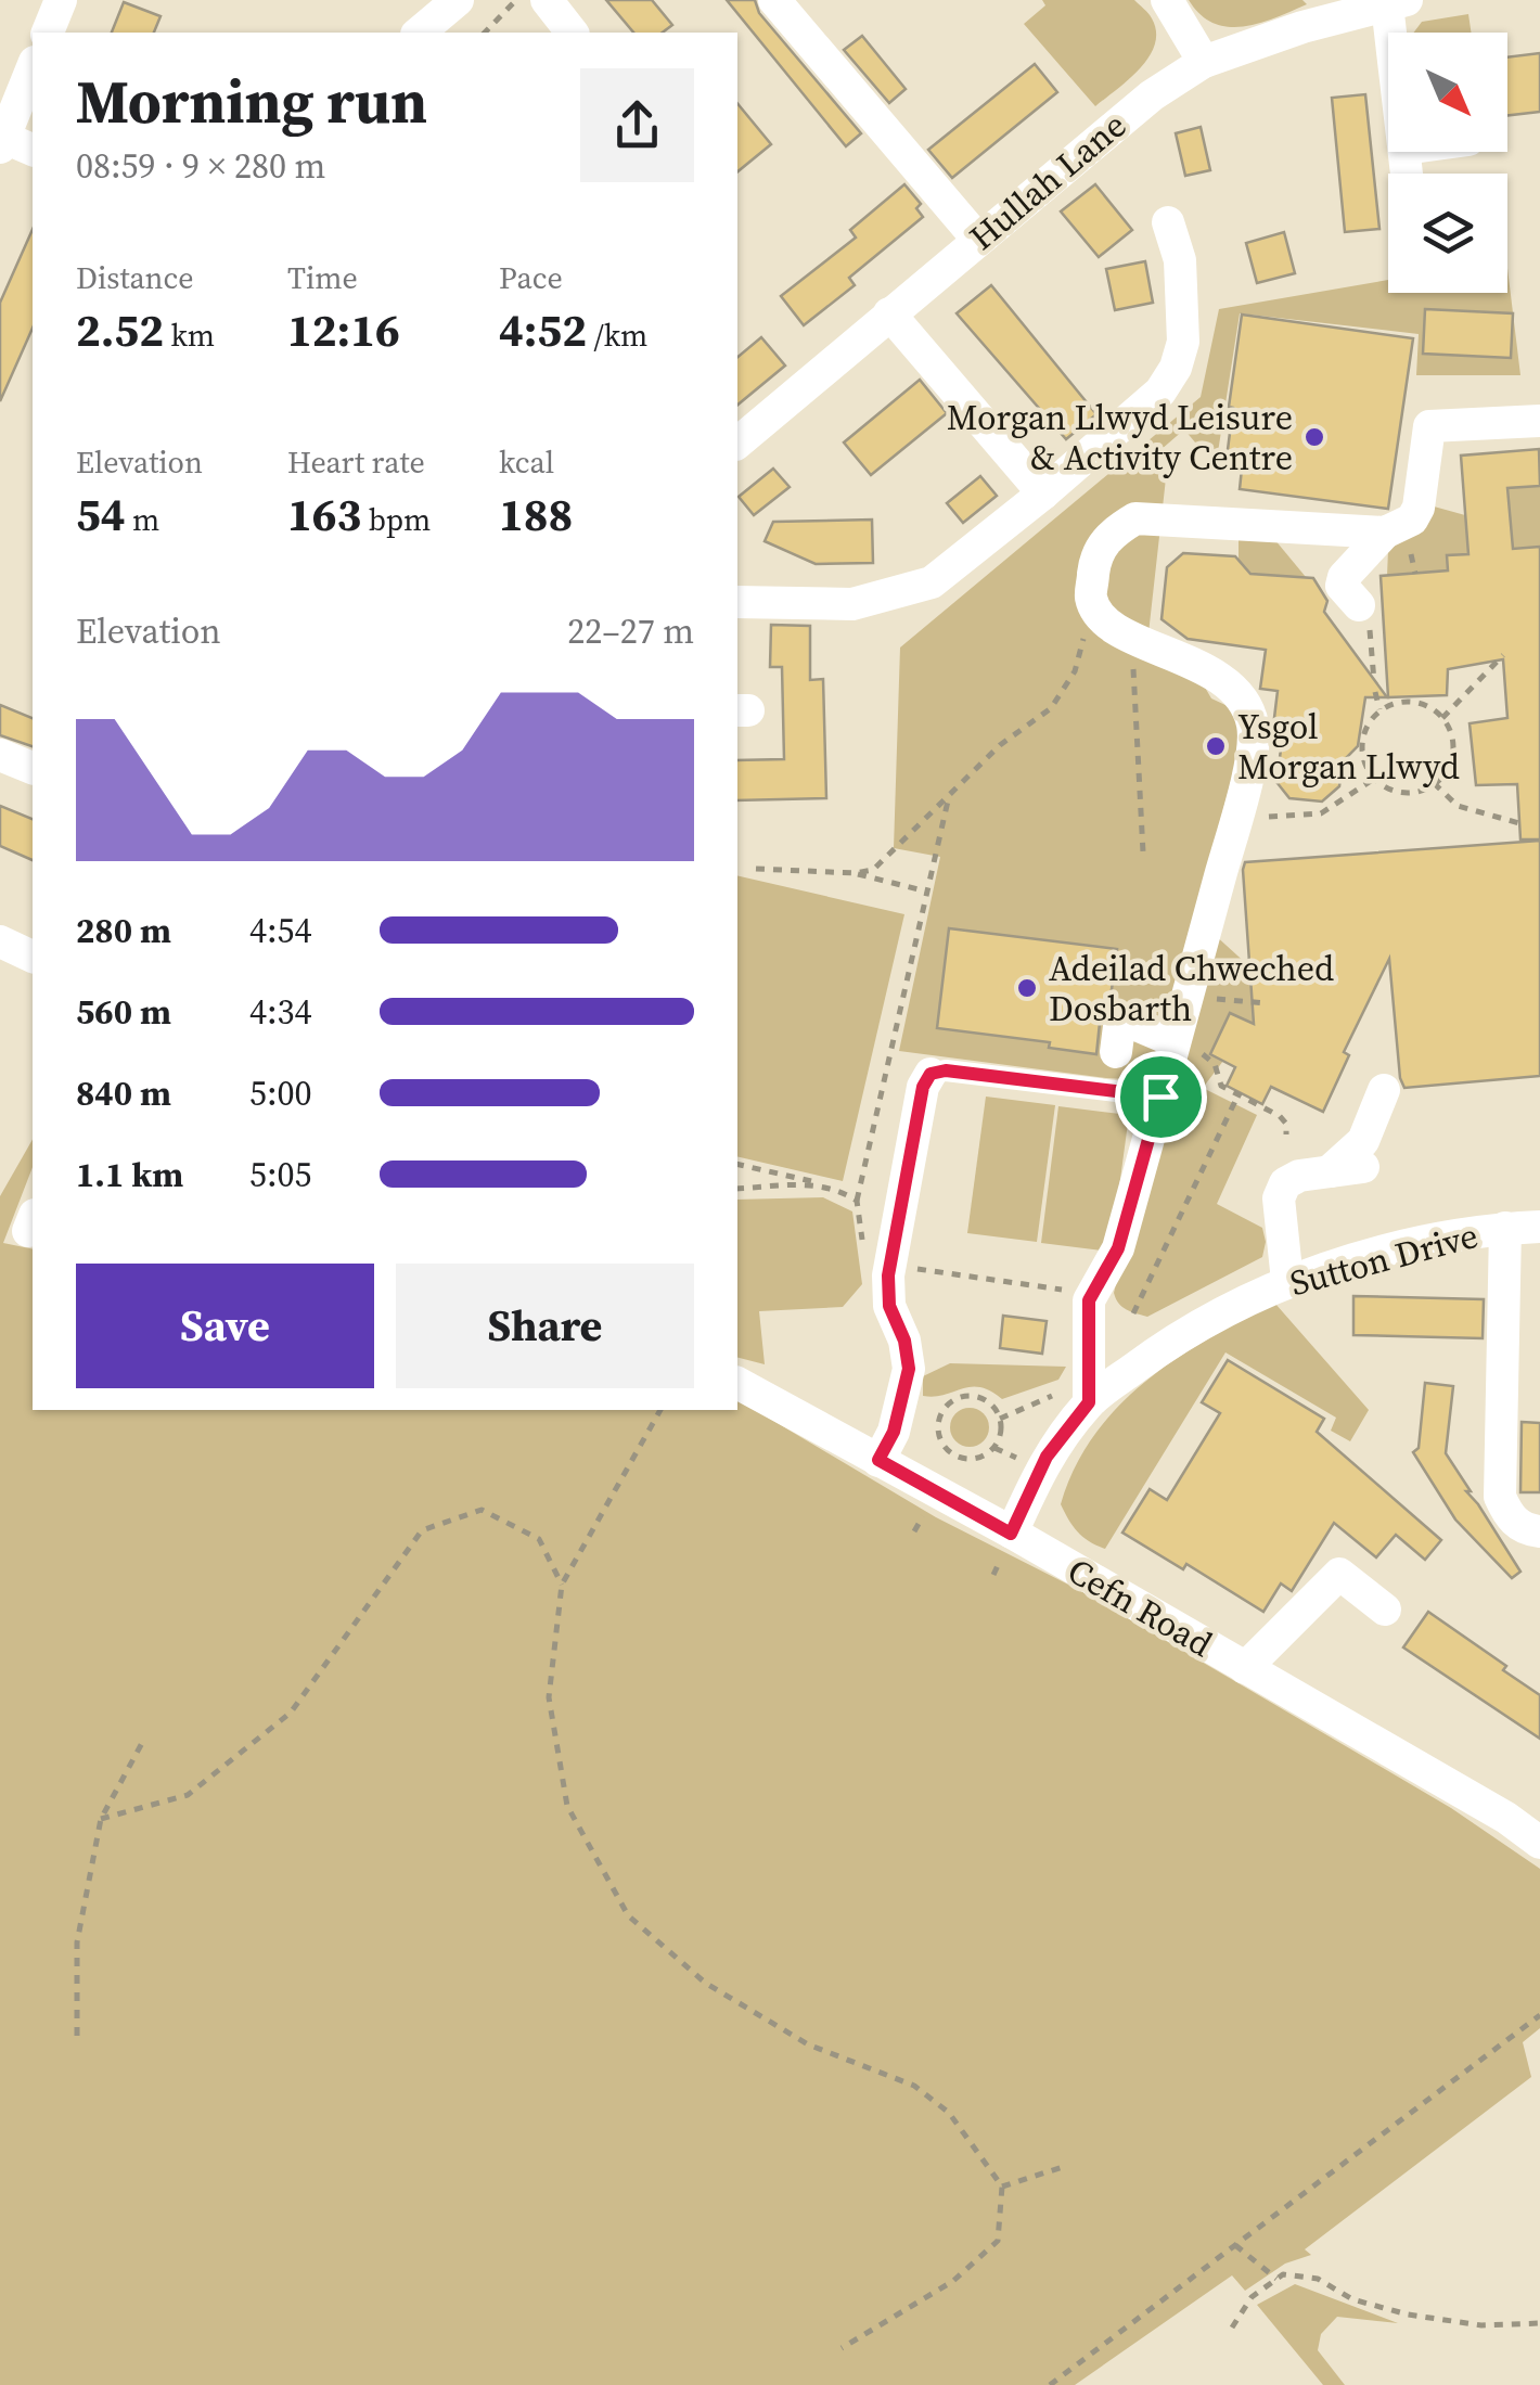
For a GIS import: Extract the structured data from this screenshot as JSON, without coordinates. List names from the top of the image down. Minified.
{"streets":{"street":["Hullah Lane","Sutton Drive","Cefn Road"]},"crossings":[["Sutton Drive","Cefn Road"]],"places":["Morgan Llwyd Leisure & Activity Centre","Ysgol Morgan Llwyd","Adeilad Chweched Dosbarth"],"north":"bottom right","page":{"heading":["Morning run","08:59 · 9 × 280 m"],"stats":[["Distance","2.52 km"],["Time","12:16"],["Pace","4:52 /km"],["Elevation","54 m"],["Heart rate","163 bpm"],["kcal","188"]],"chart":["Elevation","22–27 m"],"list":[{"name":"280 m","note":"4:54"},{"name":"560 m","note":"4:34"},{"name":"840 m","note":"5:00"},{"name":"1.1 km","note":"5:05"}],"buttons":["Save","Share"]}}
